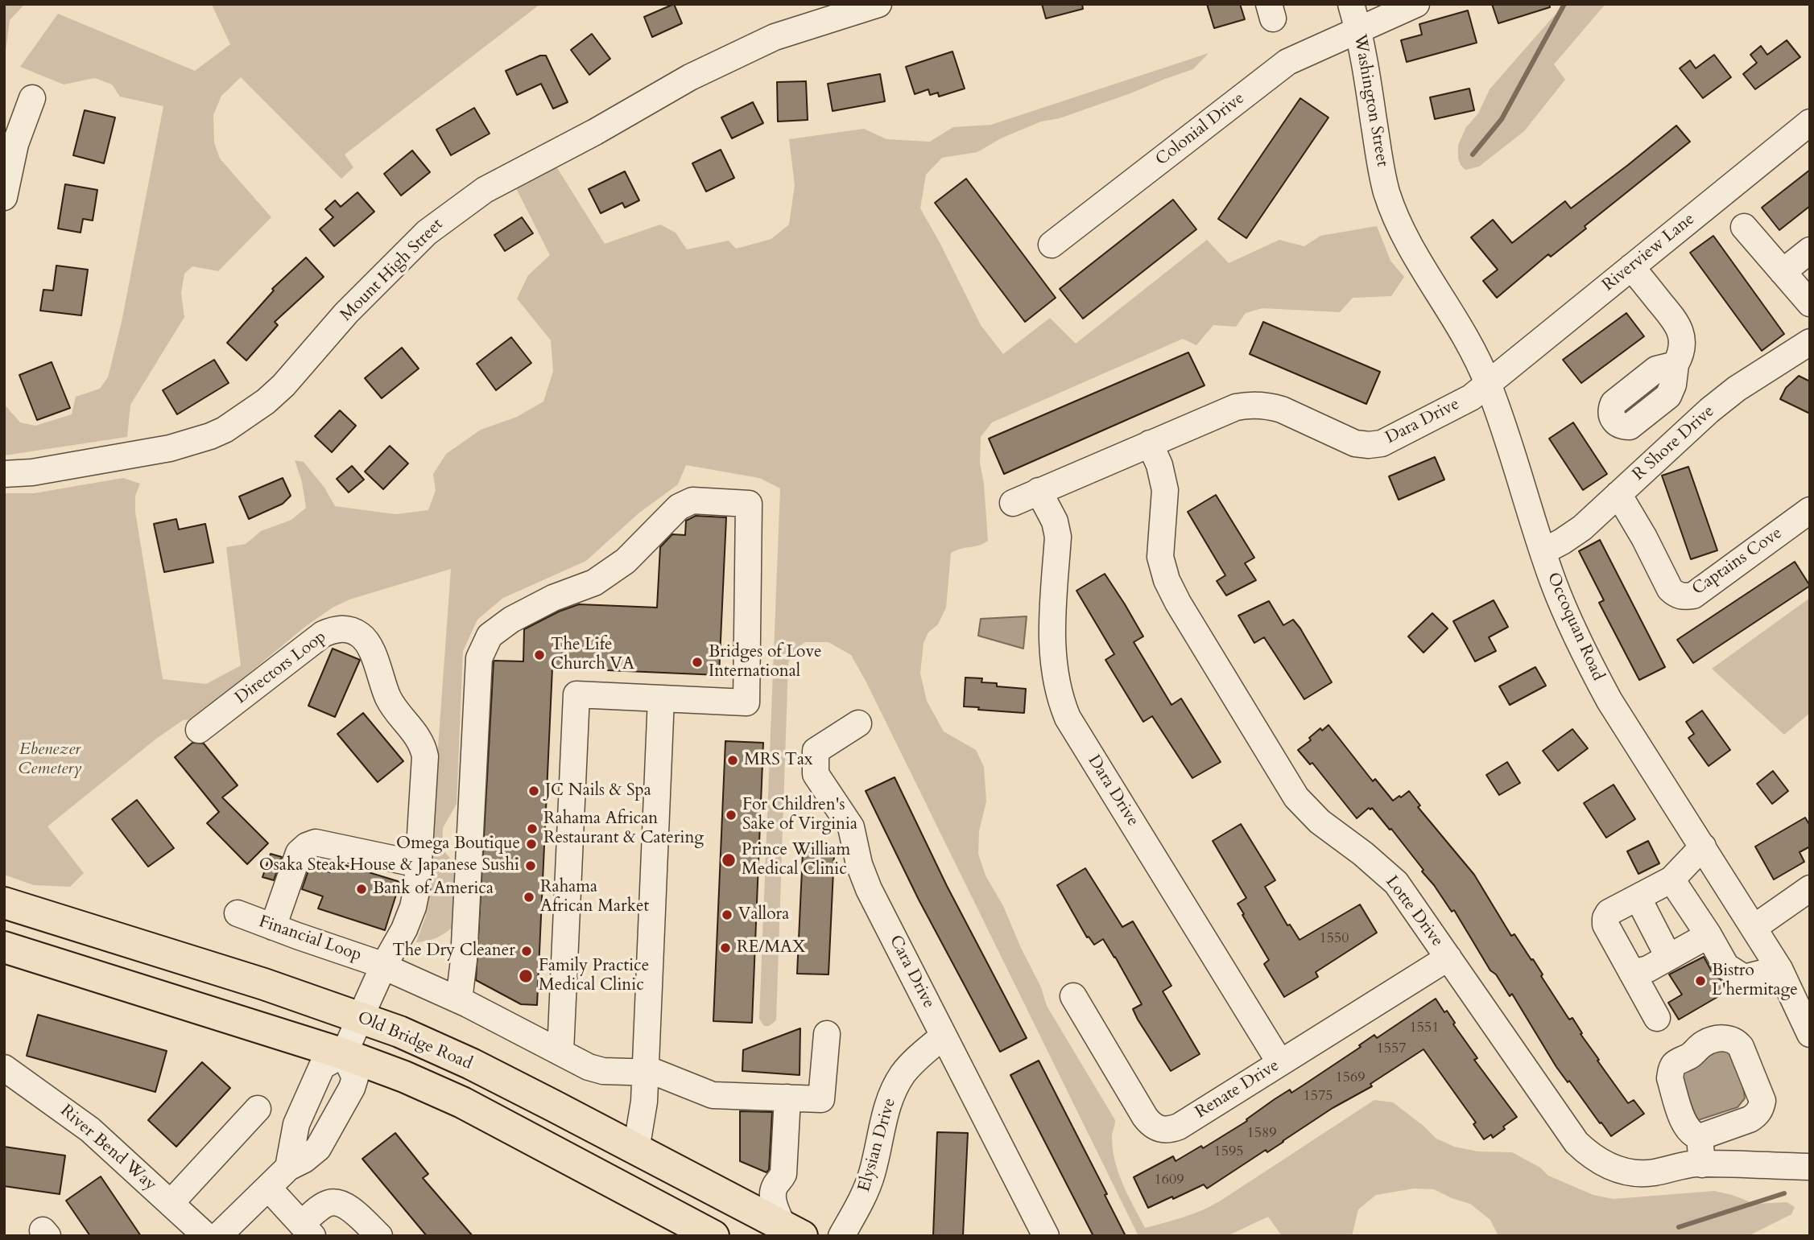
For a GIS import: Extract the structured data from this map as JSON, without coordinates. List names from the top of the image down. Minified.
{"streets":{"main road":["Old Bridge Road"],"street":["Washington Street","Colonial Drive","Riverview Lane","Mount High Street","Dara Drive","R Shore Drive","Captains Cove","Occoquan Road","Directors Loop","Lotte Drive","Financial Loop","Cara Drive","Renate Drive","Elysian Drive","River Bend Way"]},"crossings":[["Washington Street","Colonial Drive"],["Washington Street","Occoquan Road"],["Riverview Lane","Dara Drive"],["Riverview Lane","Occoquan Road"],["Dara Drive","Occoquan Road"],["Dara Drive","Lotte Drive"],["Dara Drive","Renate Drive"],["R Shore Drive","Captains Cove"],["R Shore Drive","Occoquan Road"],["Directors Loop","Financial Loop"],["Directors Loop","Old Bridge Road"],["Lotte Drive","Renate Drive"],["Cara Drive","Elysian Drive"]],"parks":["Ebenezer Cemetery"],"places":["The Life Church VA","Bridges of Love International","MRS Tax","JC Nails & Spa","For Children's Sake of Virginia","Rahama African Restaurant & Catering","Omega Boutique","Prince William Medical Clinic","Osaka Steak House & Japanese Sushi","Bank of America","Rahama African Market","Vallora","RE/MAX","The Dry Cleaner","Family Practice Medical Clinic","Bistro L'hermitage"],"house_numbers":["1550","1551","1557","1569","1575","1589","1595","1609"]}
